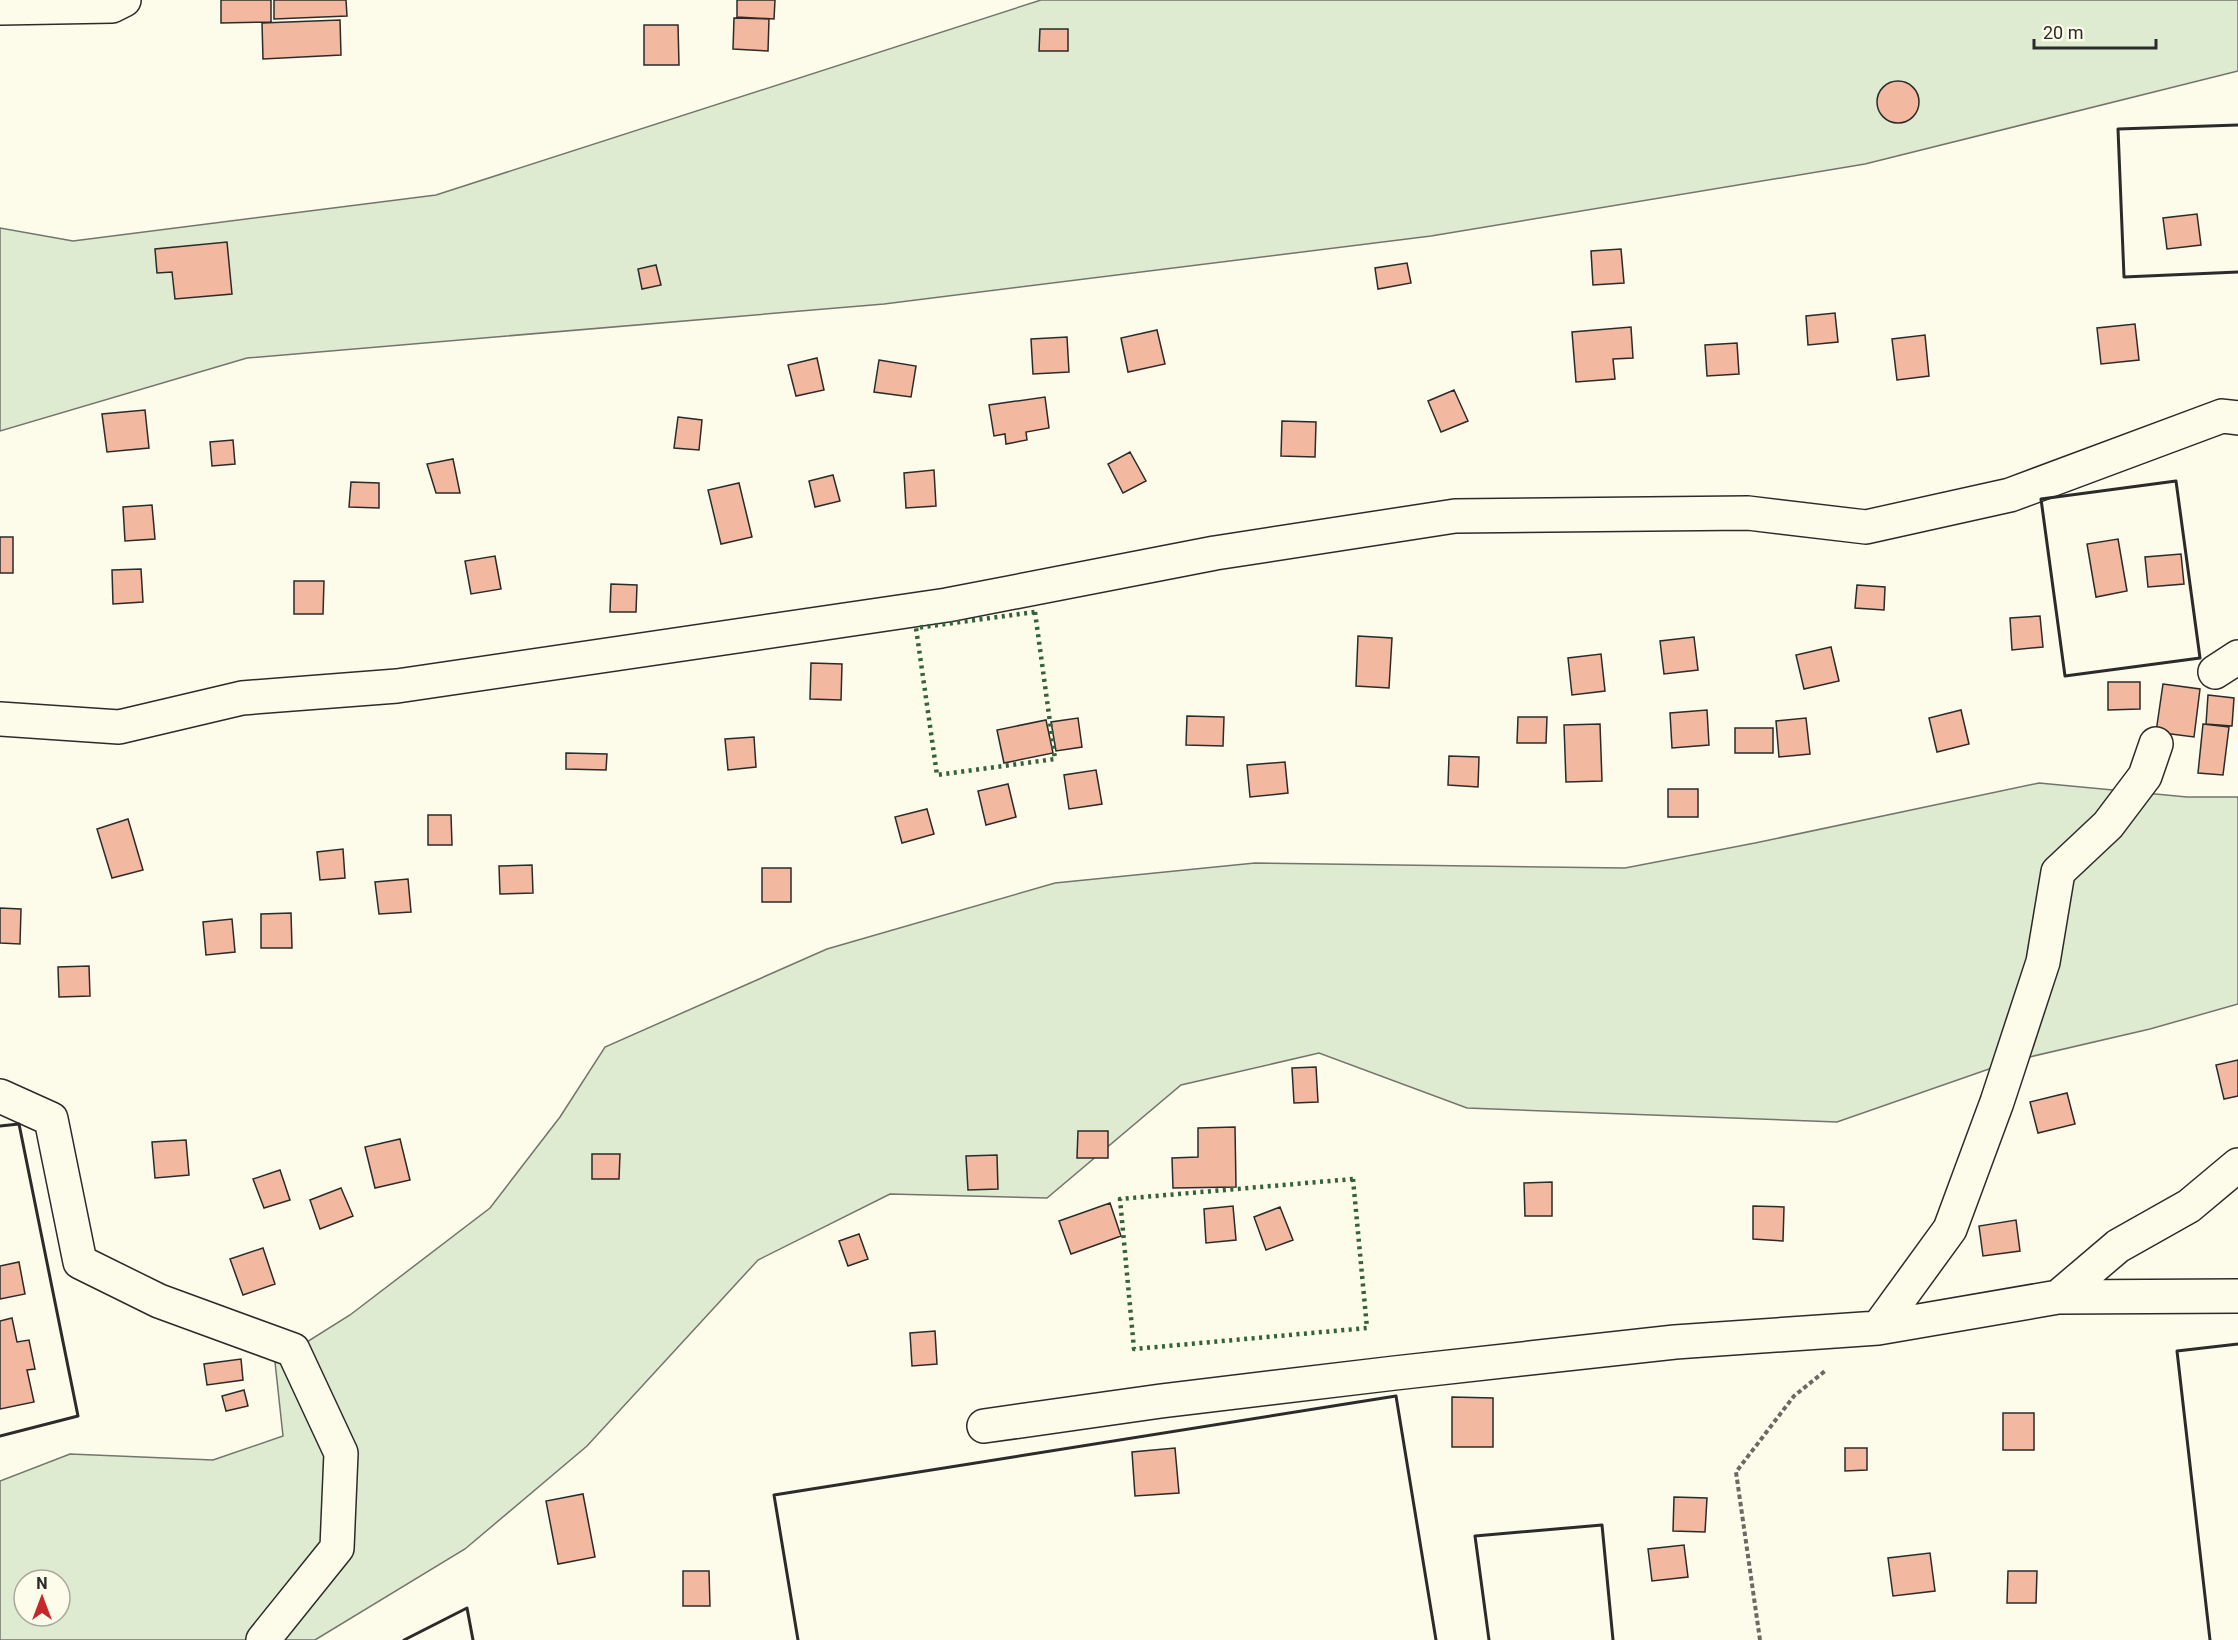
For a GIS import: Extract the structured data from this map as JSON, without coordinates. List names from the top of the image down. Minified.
{"scale_bar":"20 m","north":"top"}
